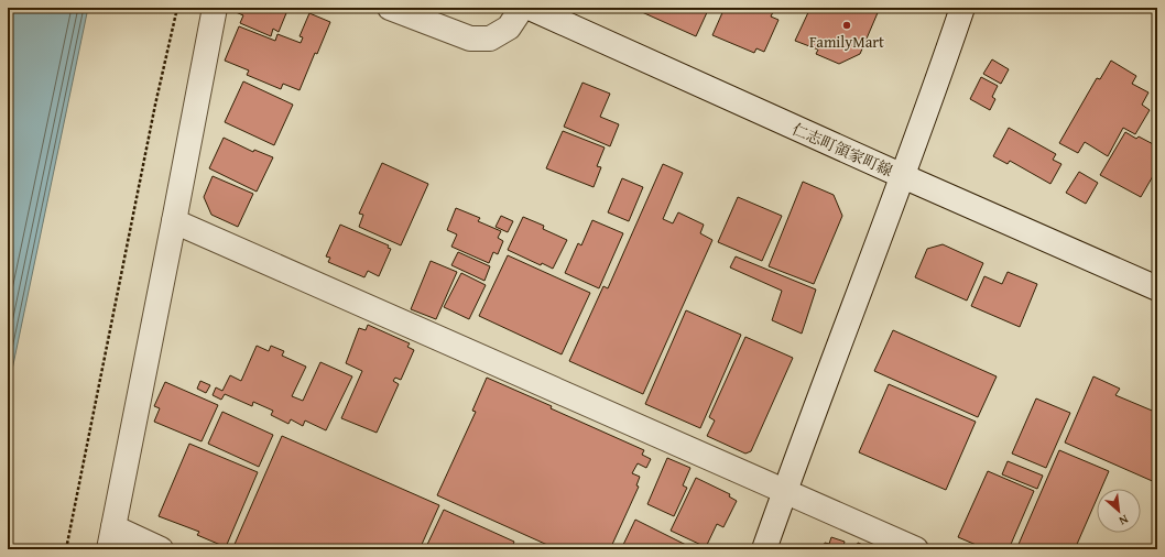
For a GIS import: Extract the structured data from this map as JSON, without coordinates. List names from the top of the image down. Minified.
{"streets":{"street":["仁志町領家町線"]},"places":["FamilyMart"],"north":"bottom right"}
